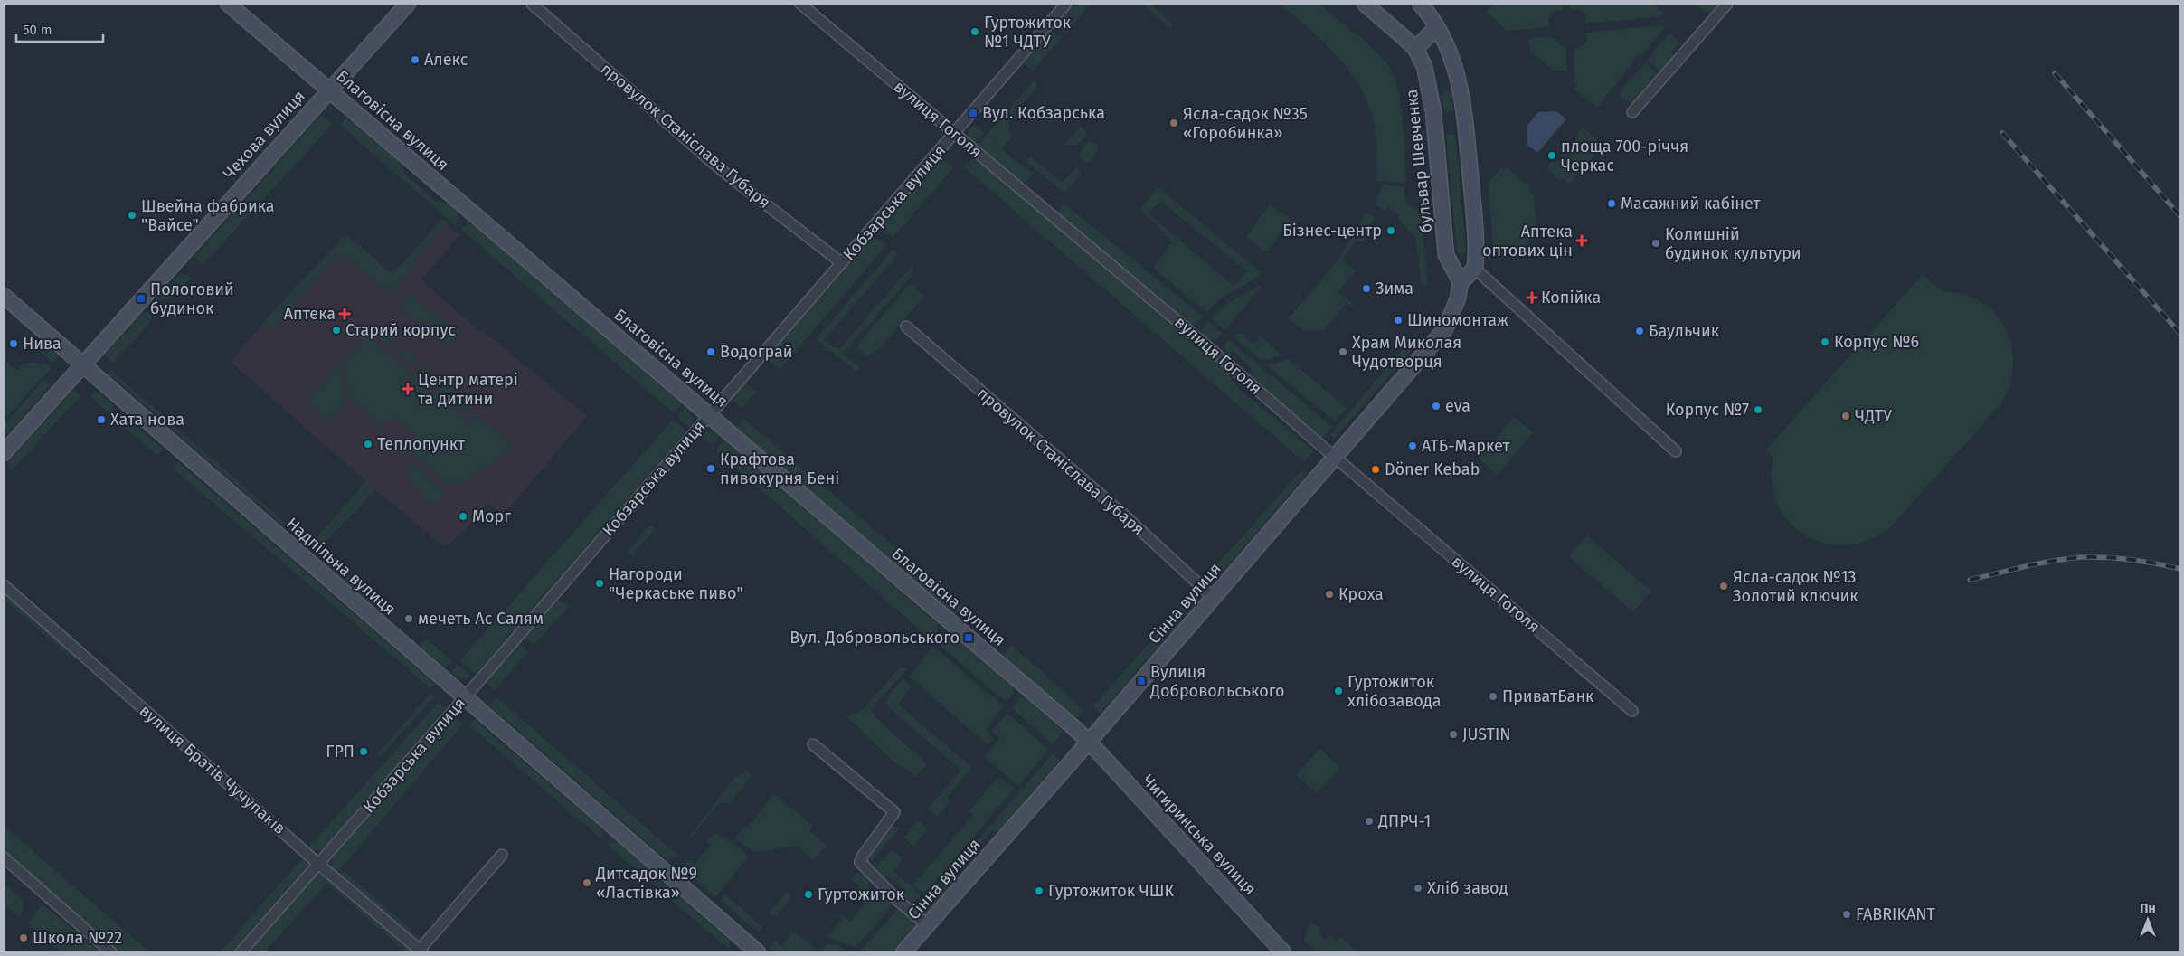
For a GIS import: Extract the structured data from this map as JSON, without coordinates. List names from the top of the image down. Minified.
{"streets":{"main road":["Благовісна вулиця","Чехова вулиця","бульвар Шевченка","Надпільна вулиця","Сінна вулиця","Чигиринська вулиця"],"street":["вулиця Гоголя","провулок Станіслава Губаря","Кобзарська вулиця","вулиця Братів Чучупаків"]},"crossings":[["вулиця Гоголя","Кобзарська вулиця"],["вулиця Гоголя","Сінна вулиця"],["Благовісна вулиця","Чехова вулиця"],["Благовісна вулиця","Кобзарська вулиця"],["Благовісна вулиця","Сінна вулиця"],["Благовісна вулиця","Чигиринська вулиця"],["Чехова вулиця","Надпільна вулиця"],["провулок Станіслава Губаря","Кобзарська вулиця"],["провулок Станіслава Губаря","Сінна вулиця"],["бульвар Шевченка","Сінна вулиця"],["Кобзарська вулиця","Надпільна вулиця"],["Кобзарська вулиця","вулиця Братів Чучупаків"],["Сінна вулиця","Чигиринська вулиця"]],"places":{"other":["Гуртожиток №1 ЧДТУ","Алекс","Ясла-садок №35 «Горобинка»","площа 700-річчя Черкас","Масажний кабінет","Швейна фабрика \"Вайсе\"","Бізнес-центр","Колишній будинок культури","Зима","Шиномонтаж","Старий корпус","Баульчик","Корпус №6","Нива","Водограй","Храм Миколая Чудотворця","eva","Корпус №7","ЧДТУ","Хата нова","Теплопункт","АТБ-Маркет","Крафтова пивокурня Бені","Döner Kebab","Морг","Нагороди \"Черкаське пиво\"","Ясла-садок №13 Золотий ключик","Кроха","мечеть Ас Салям","Гуртожиток хлібозавода","ПриватБанк","JUSTIN","ГРП","ДПРЧ-1","Дитсадок №9 «Ластівка»","Хліб завод","Гуртожиток ЧШК","Гуртожиток","FABRIKANT","Школа №22"],"transit":["Вул. Кобзарська","Пологовий будинок","Вул. Добровольського","Вулиця Добровольського"],"health":["Аптека оптових цін","Копійка","Аптека","Центр матері та дитини"]},"scale_bar":"50 m","north":"top"}
